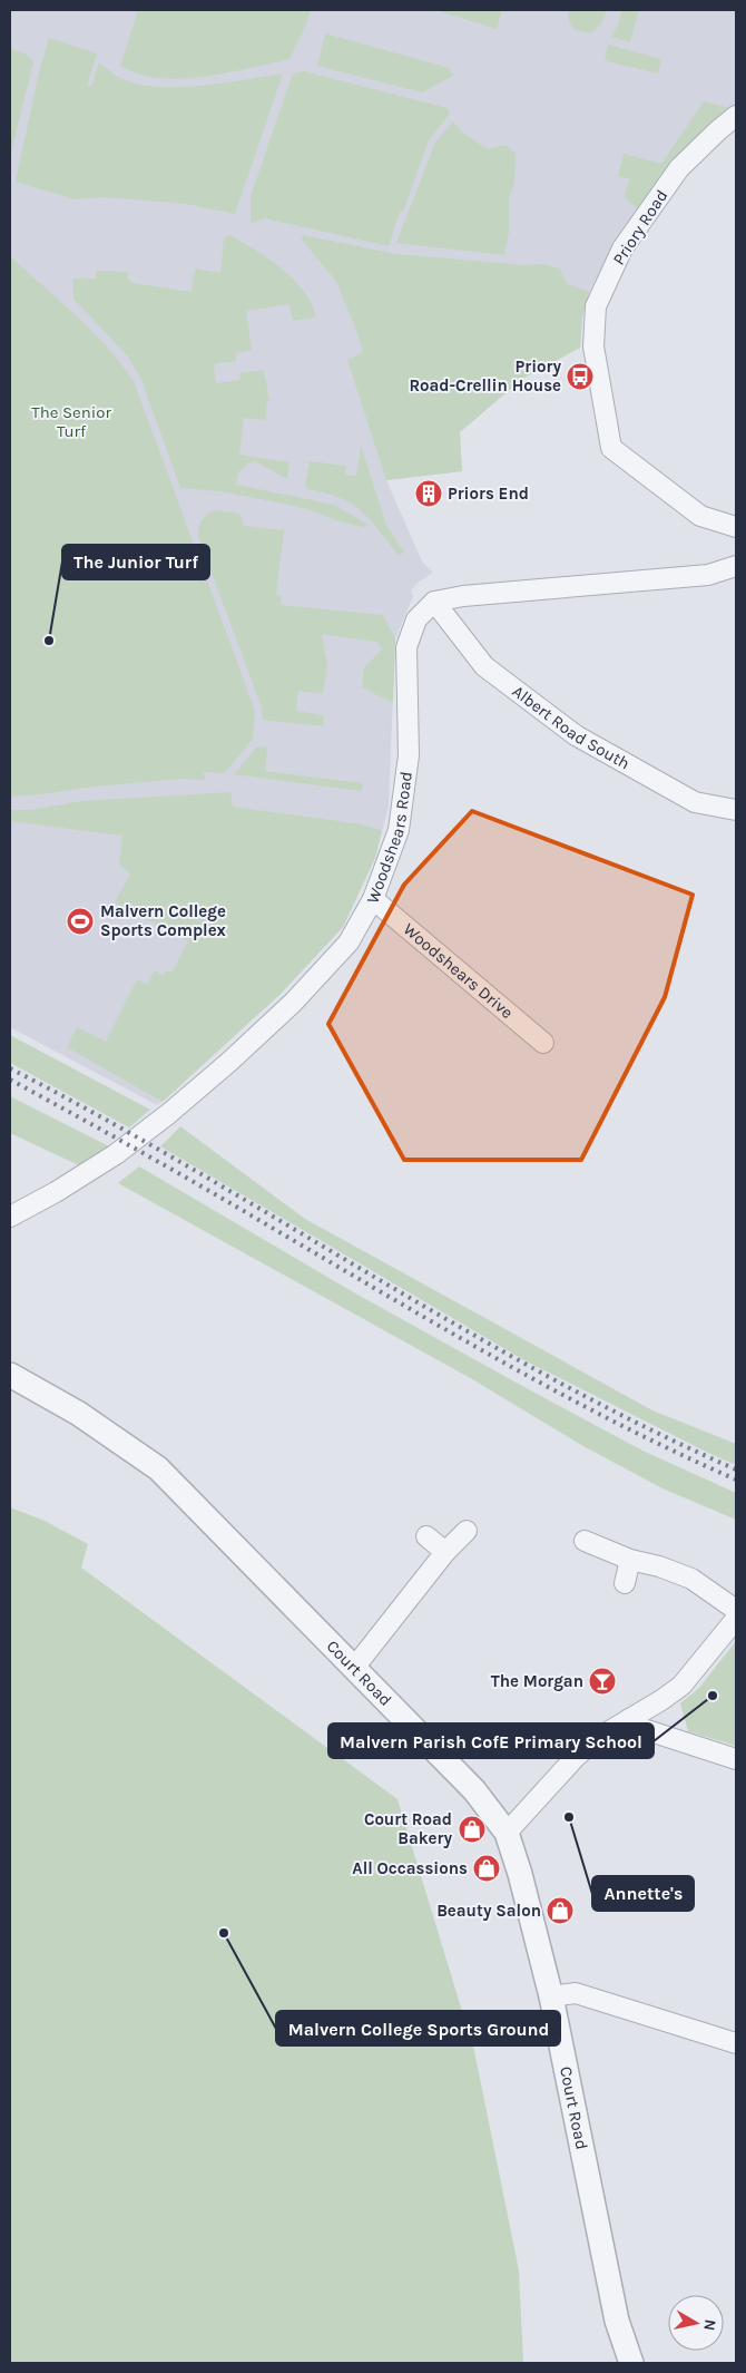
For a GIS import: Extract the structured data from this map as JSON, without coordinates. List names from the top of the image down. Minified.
{"streets":{"street":["Priory Road","Albert Road South","Woodshears Road","Woodshears Drive","Court Road"]},"crossings":[["Albert Road South","Woodshears Road"],["Woodshears Road","Woodshears Drive"]],"parks":["The Senior Turf"],"places":{"bus stop":["Priory Road-Crellin House"],"building":["Priors End"],"other":["The Junior Turf","Malvern Parish CofE Primary School","Annette's","Malvern College Sports Ground"],"sports":["Malvern College Sports Complex"],"bar":["The Morgan"],"shop":["Court Road Bakery","All Occassions","Beauty Salon"]},"north":"right"}
